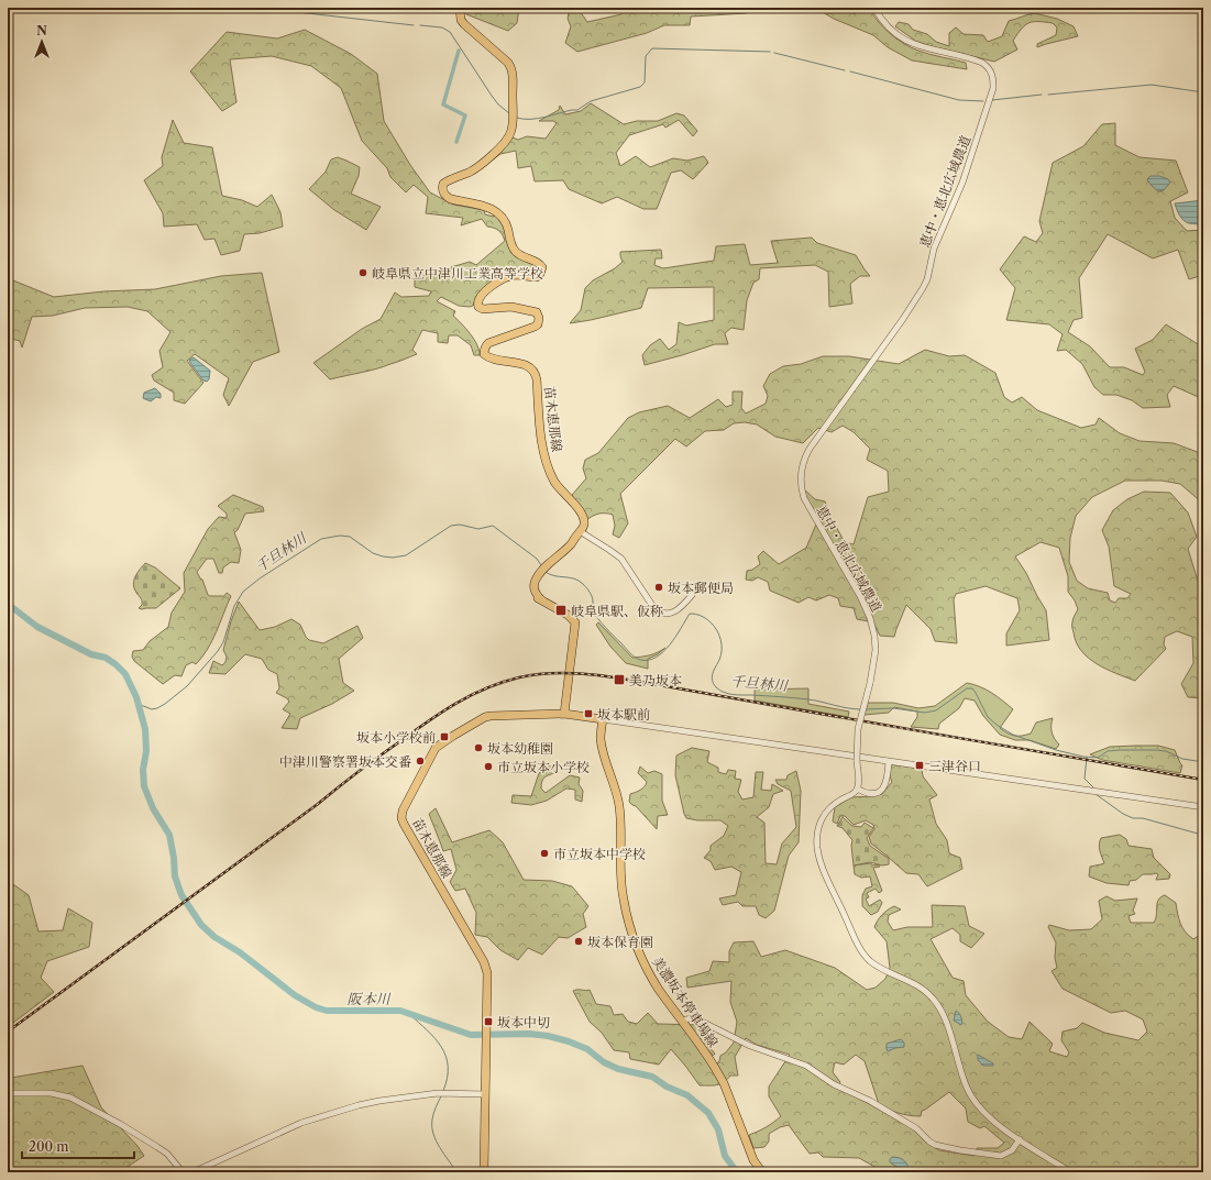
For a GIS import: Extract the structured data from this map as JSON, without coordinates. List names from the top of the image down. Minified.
{"streets":{"main road":["苗木恵那線","美濃坂本停車場線"],"street":["恵中・恵北広域農道"]},"water":["千旦林川","阪本川"],"places":{"other":["岐阜県立中津川工業高等学校","坂本郵便局","坂本幼稚園","中津川警察署坂本交番","市立坂本小学校","市立坂本中学校","坂本保育園"],"transit":["岐阜県駅、仮称","美乃坂本","坂本駅前","坂本小学校前","三津谷口","坂本中切"]},"scale_bar":"200 m","north":"top"}
